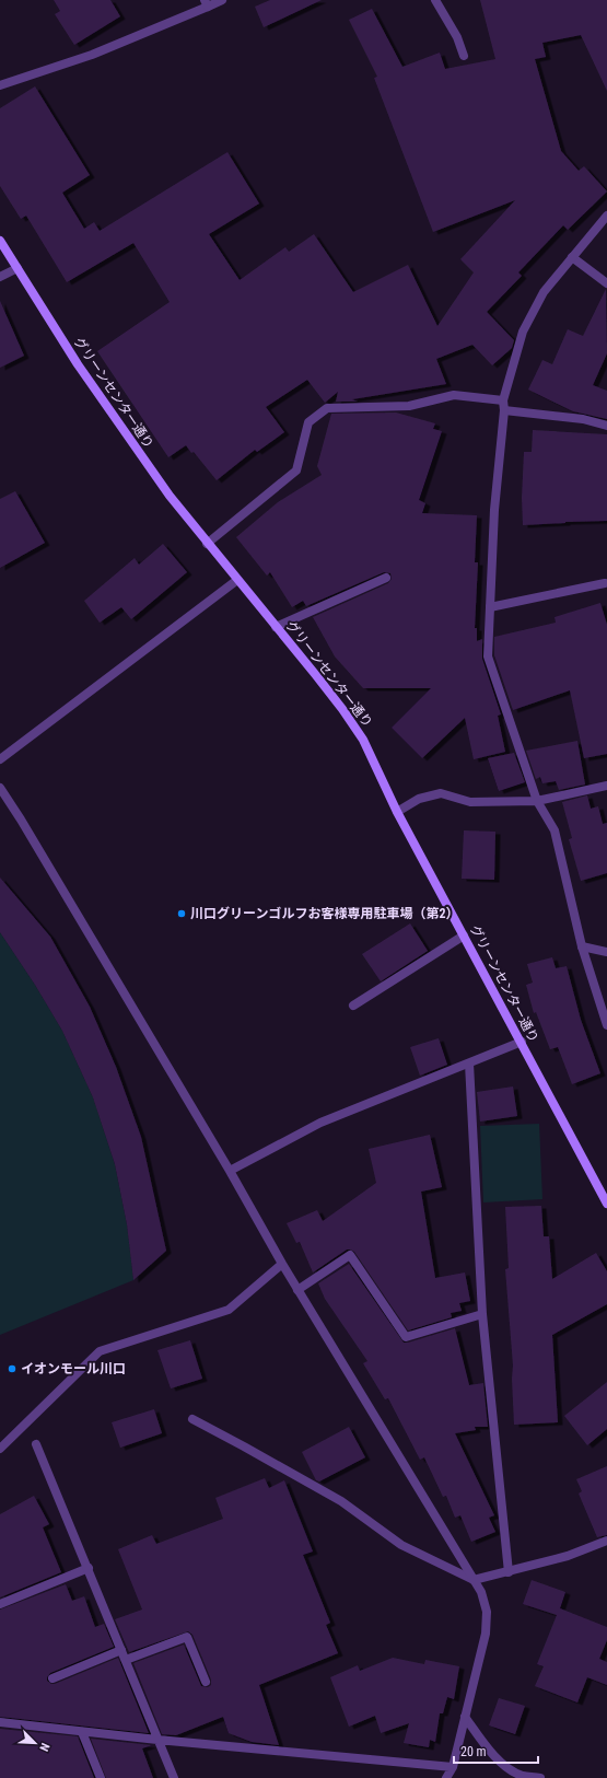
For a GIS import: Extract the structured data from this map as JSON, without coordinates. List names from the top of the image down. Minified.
{"streets":{"main road":["グリーンセンター通り"]},"places":["川口グリーンゴルフお客様専用駐車場（第2）","イオンモール川口"],"scale_bar":"20 m","north":"bottom right"}
